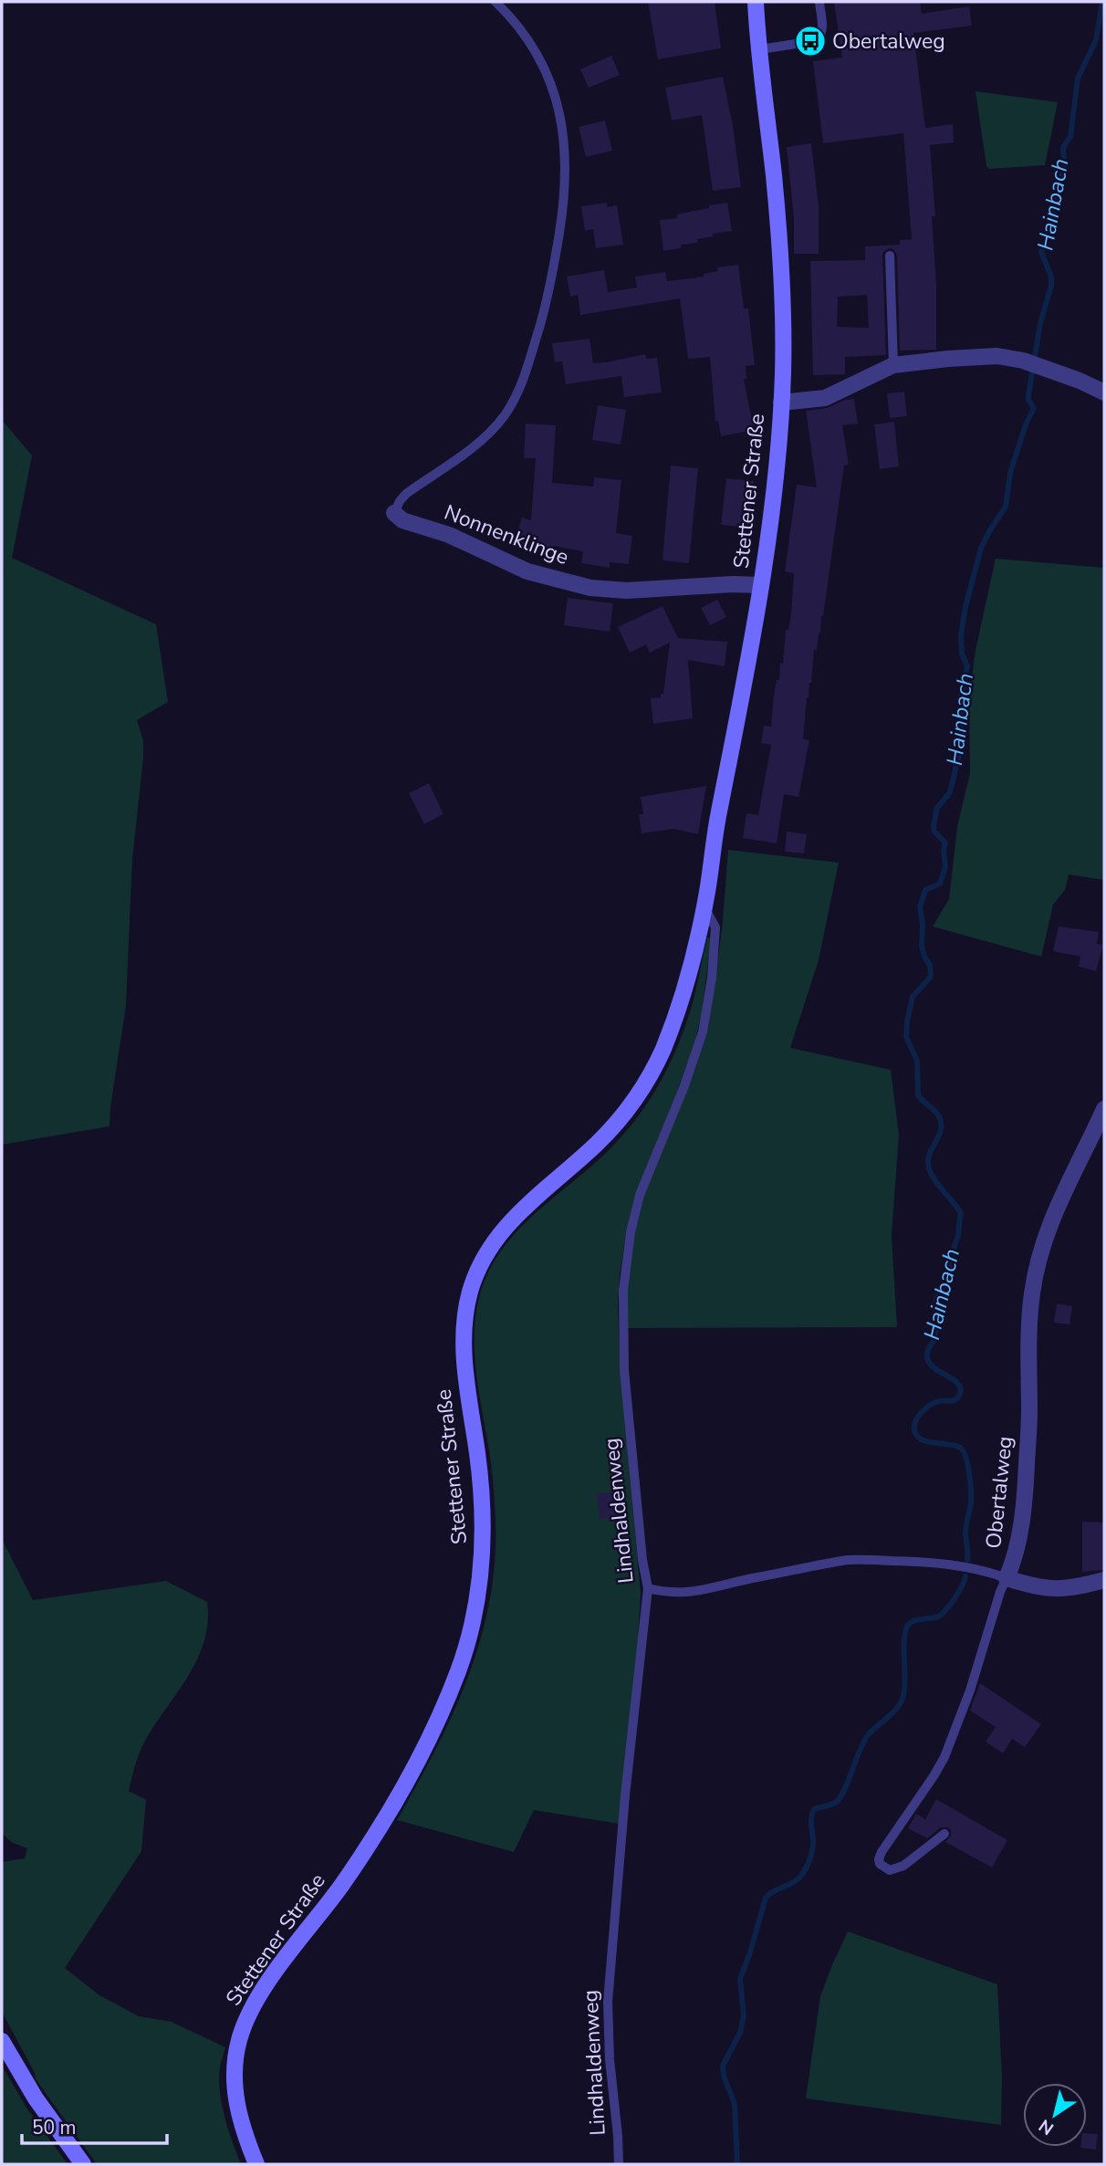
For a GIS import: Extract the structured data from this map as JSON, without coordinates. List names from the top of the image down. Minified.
{"streets":{"main road":["Stettener Straße"],"street":["Nonnenklinge","Obertalweg"],"lane":["Lindhaldenweg"]},"crossings":[["Stettener Straße","Nonnenklinge"],["Stettener Straße","Lindhaldenweg"]],"water":["Hainbach"],"places":{"bus stop":["Obertalweg"]},"scale_bar":"50 m","north":"bottom left"}
